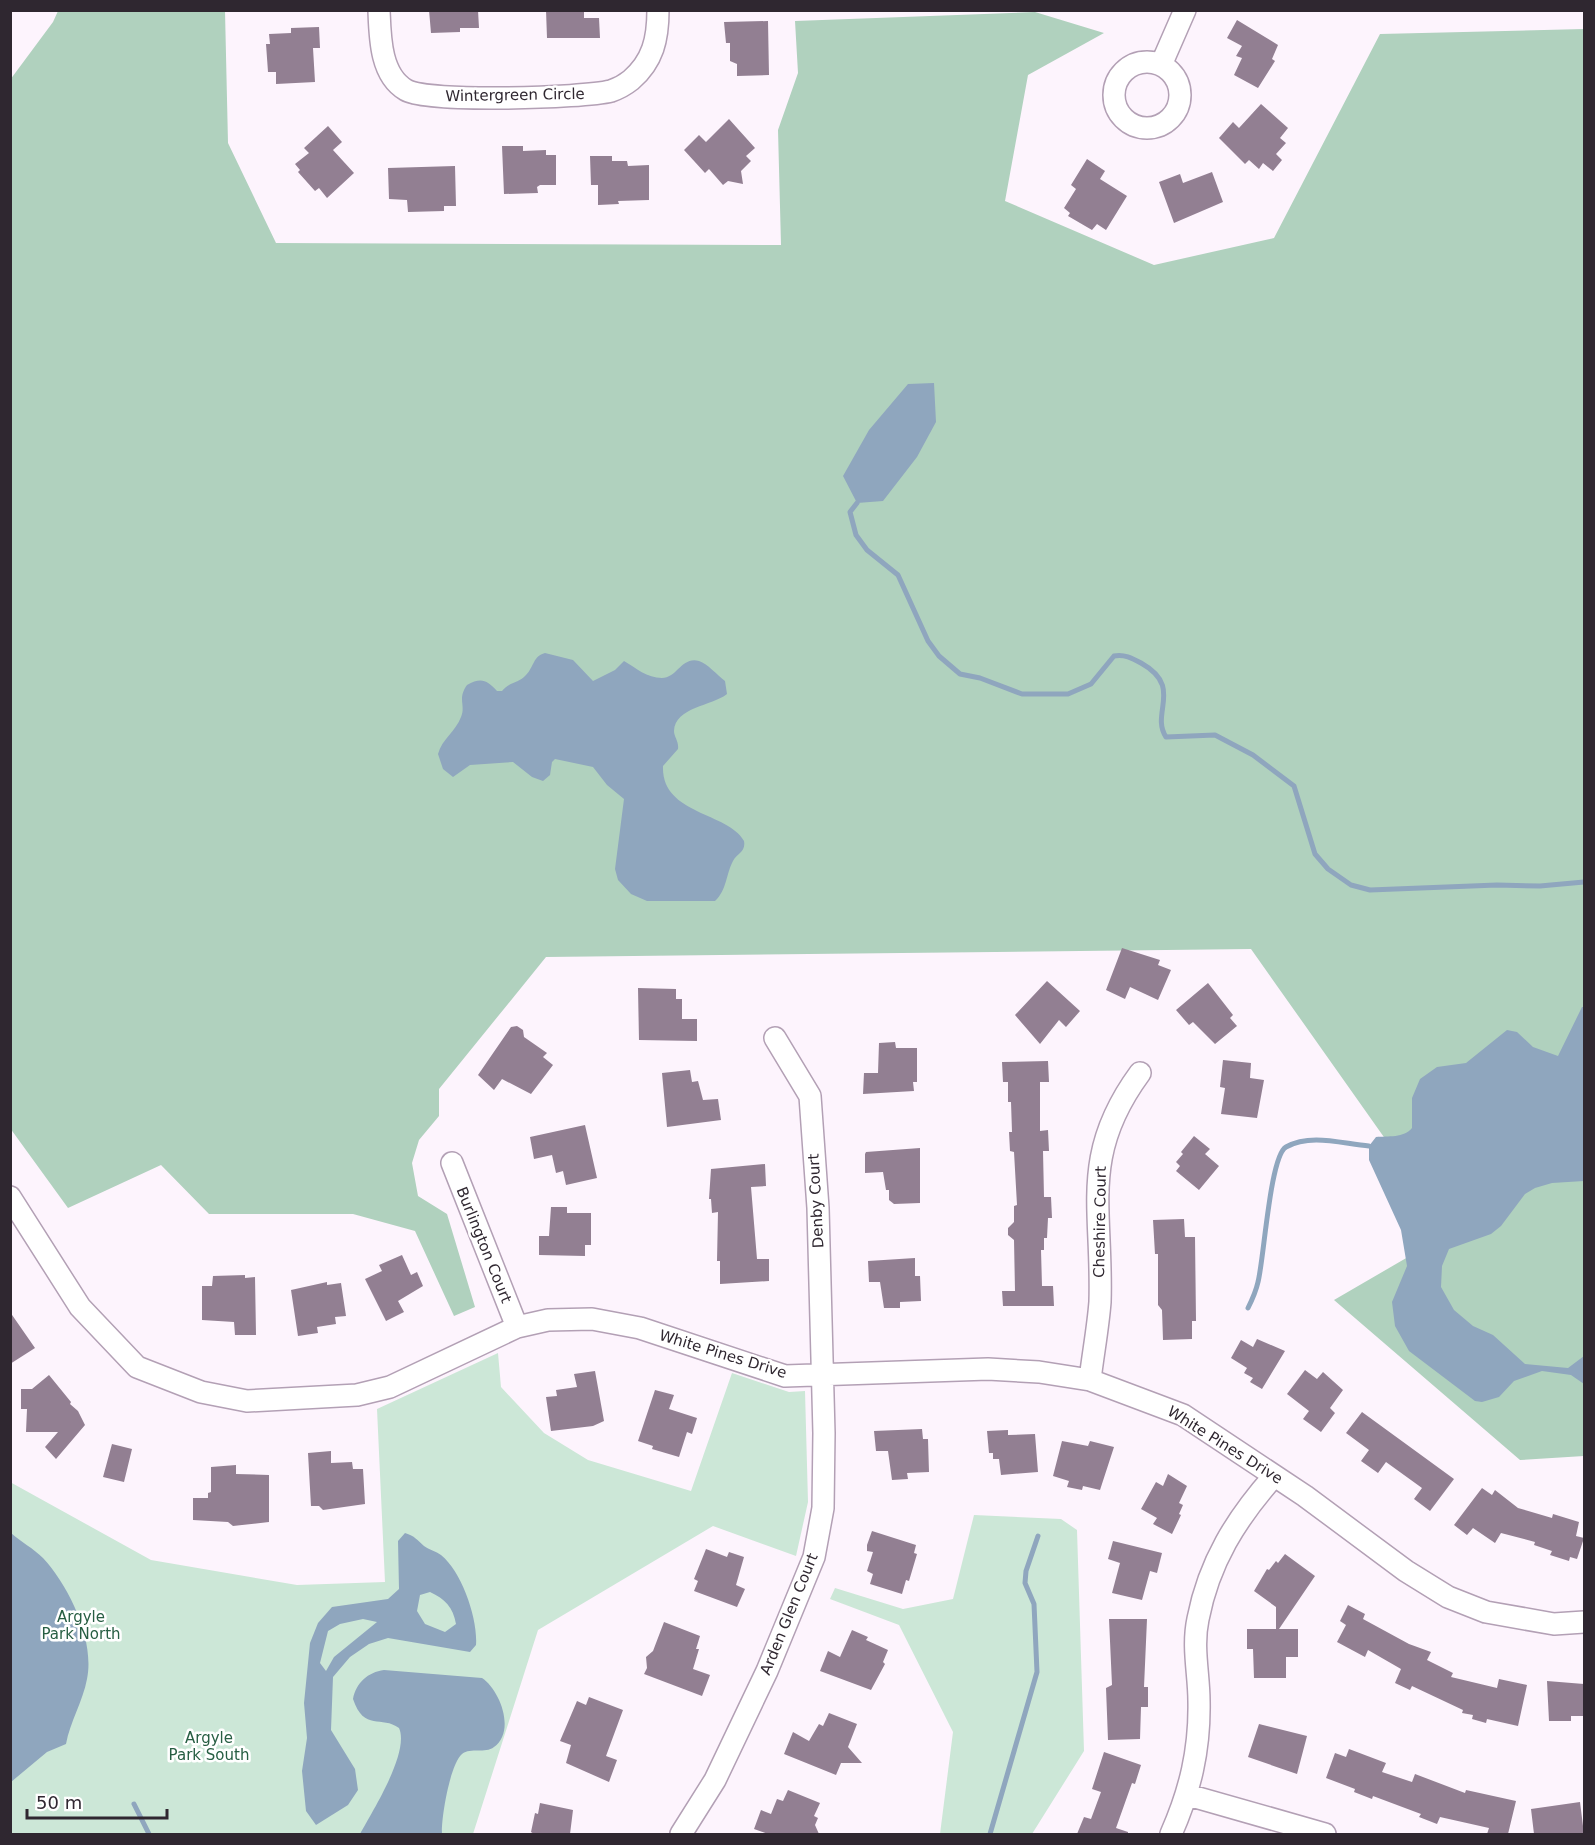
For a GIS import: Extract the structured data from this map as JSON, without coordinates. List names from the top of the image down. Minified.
{"streets":{"street":["Wintergreen Circle","Denby Court","Cheshire Court","Burlington Court","White Pines Drive","Arden Glen Court"]},"crossings":[["Denby Court","White Pines Drive"],["Denby Court","Arden Glen Court"],["Cheshire Court","White Pines Drive"],["Burlington Court","White Pines Drive"],["White Pines Drive","Arden Glen Court"]],"parks":["Argyle Park North","Argyle Park South"],"scale_bar":"50 m"}
